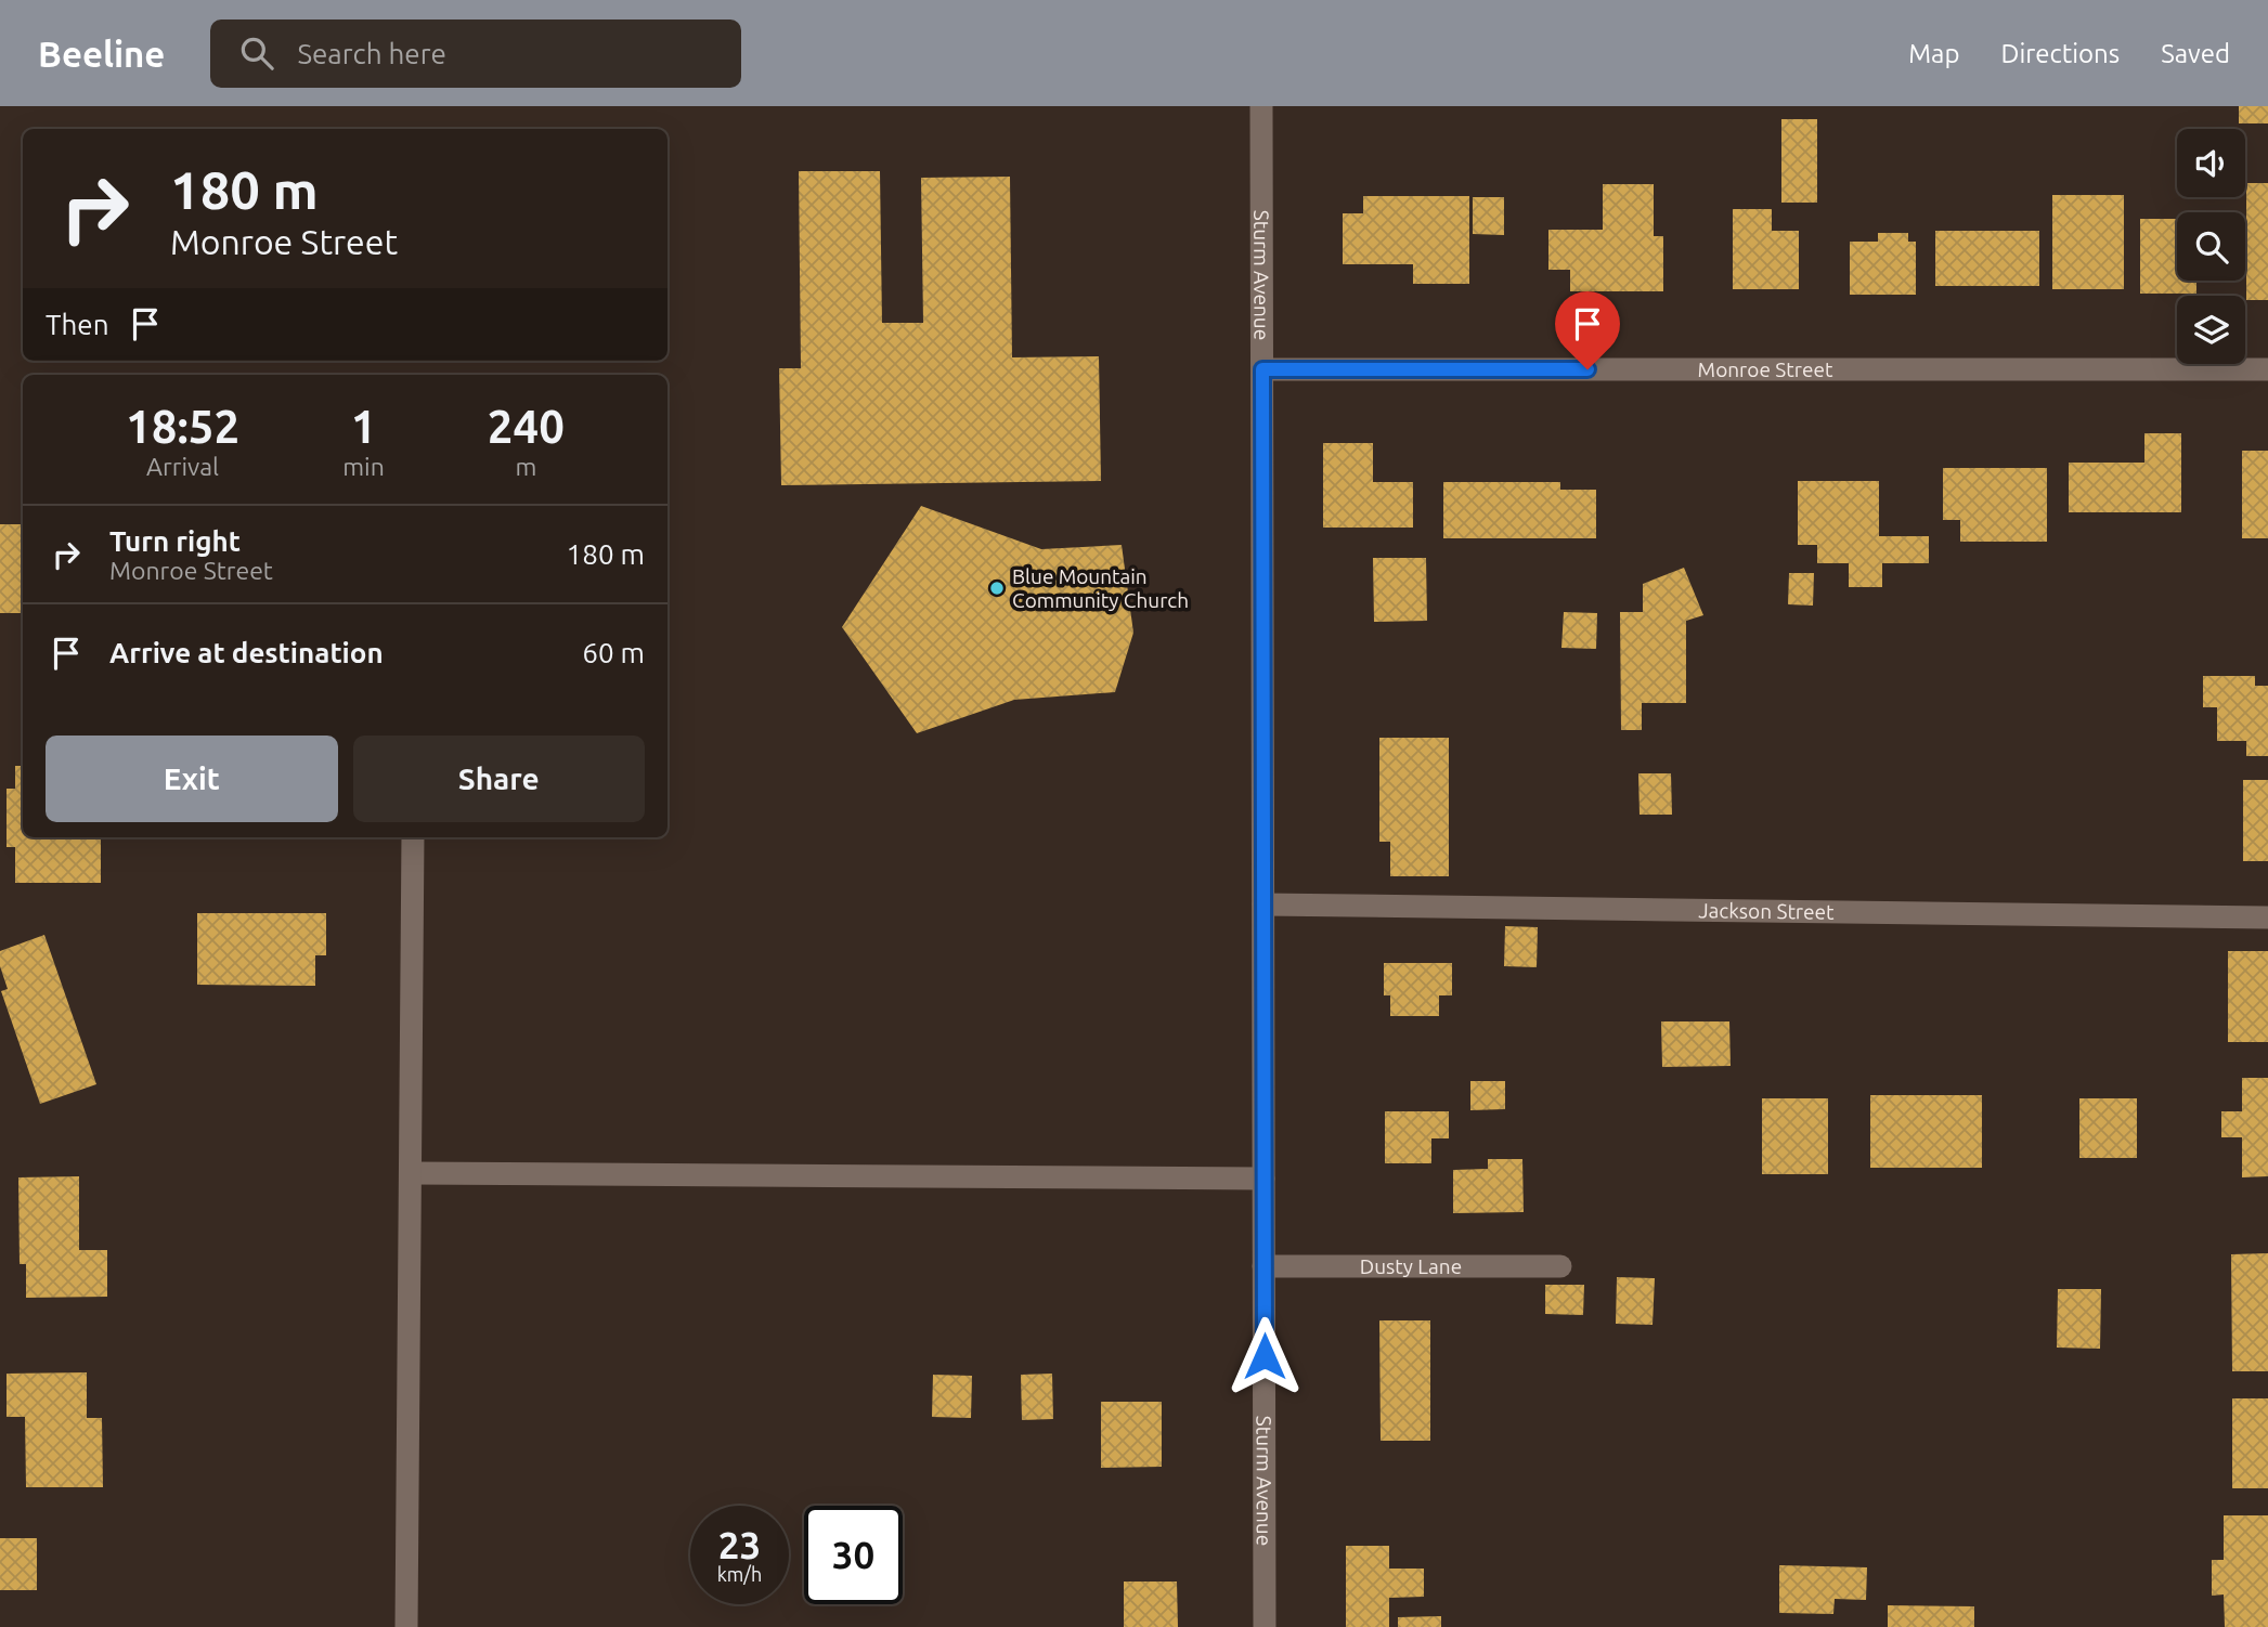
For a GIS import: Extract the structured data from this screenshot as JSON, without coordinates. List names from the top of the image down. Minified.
{"streets":{"street":["Sturm Avenue","Monroe Street","Jackson Street","Dusty Lane"]},"crossings":[["Sturm Avenue","Monroe Street"],["Sturm Avenue","Jackson Street"],["Sturm Avenue","Dusty Lane"]],"places":["Blue Mountain Community Church"],"page":{"header":"Beeline","search":"Search here","nav":["Map","Directions","Saved"],"turn":["180 m","Monroe Street"],"then":"Then","eta":["18:52","Arrival","1","min","240","m"],"list":[{"name":"Turn right","note":"Monroe Street","value":"180 m"},{"name":"Arrive at destination","value":"60 m"}],"buttons":["Exit","Share"],"speed":"23 km/h","limit":"30"}}
